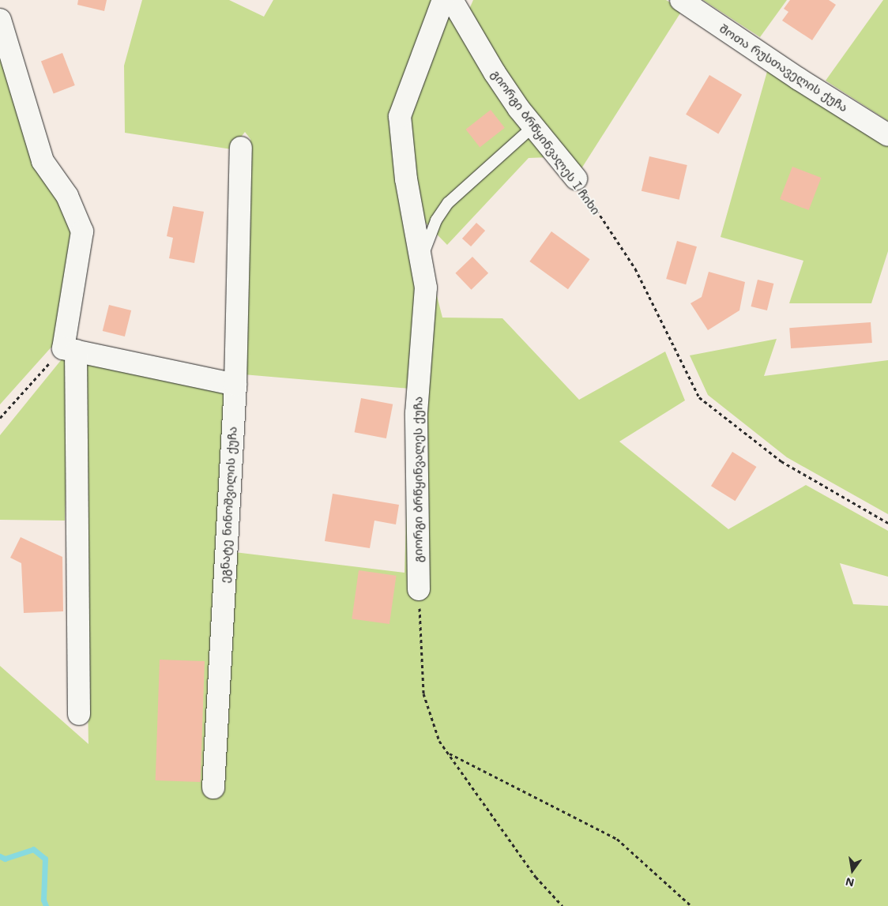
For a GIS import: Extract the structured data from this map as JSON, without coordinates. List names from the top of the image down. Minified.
{"streets":{"street":["შოთა რუსთაველის ქუჩა","გიორგი ბრწყინვალეს I ჩიხი","გიორგი ბრწყინვალეს ქუჩა","ეგნატე ნინოშვილის ქუჩა"]},"north":"bottom"}
